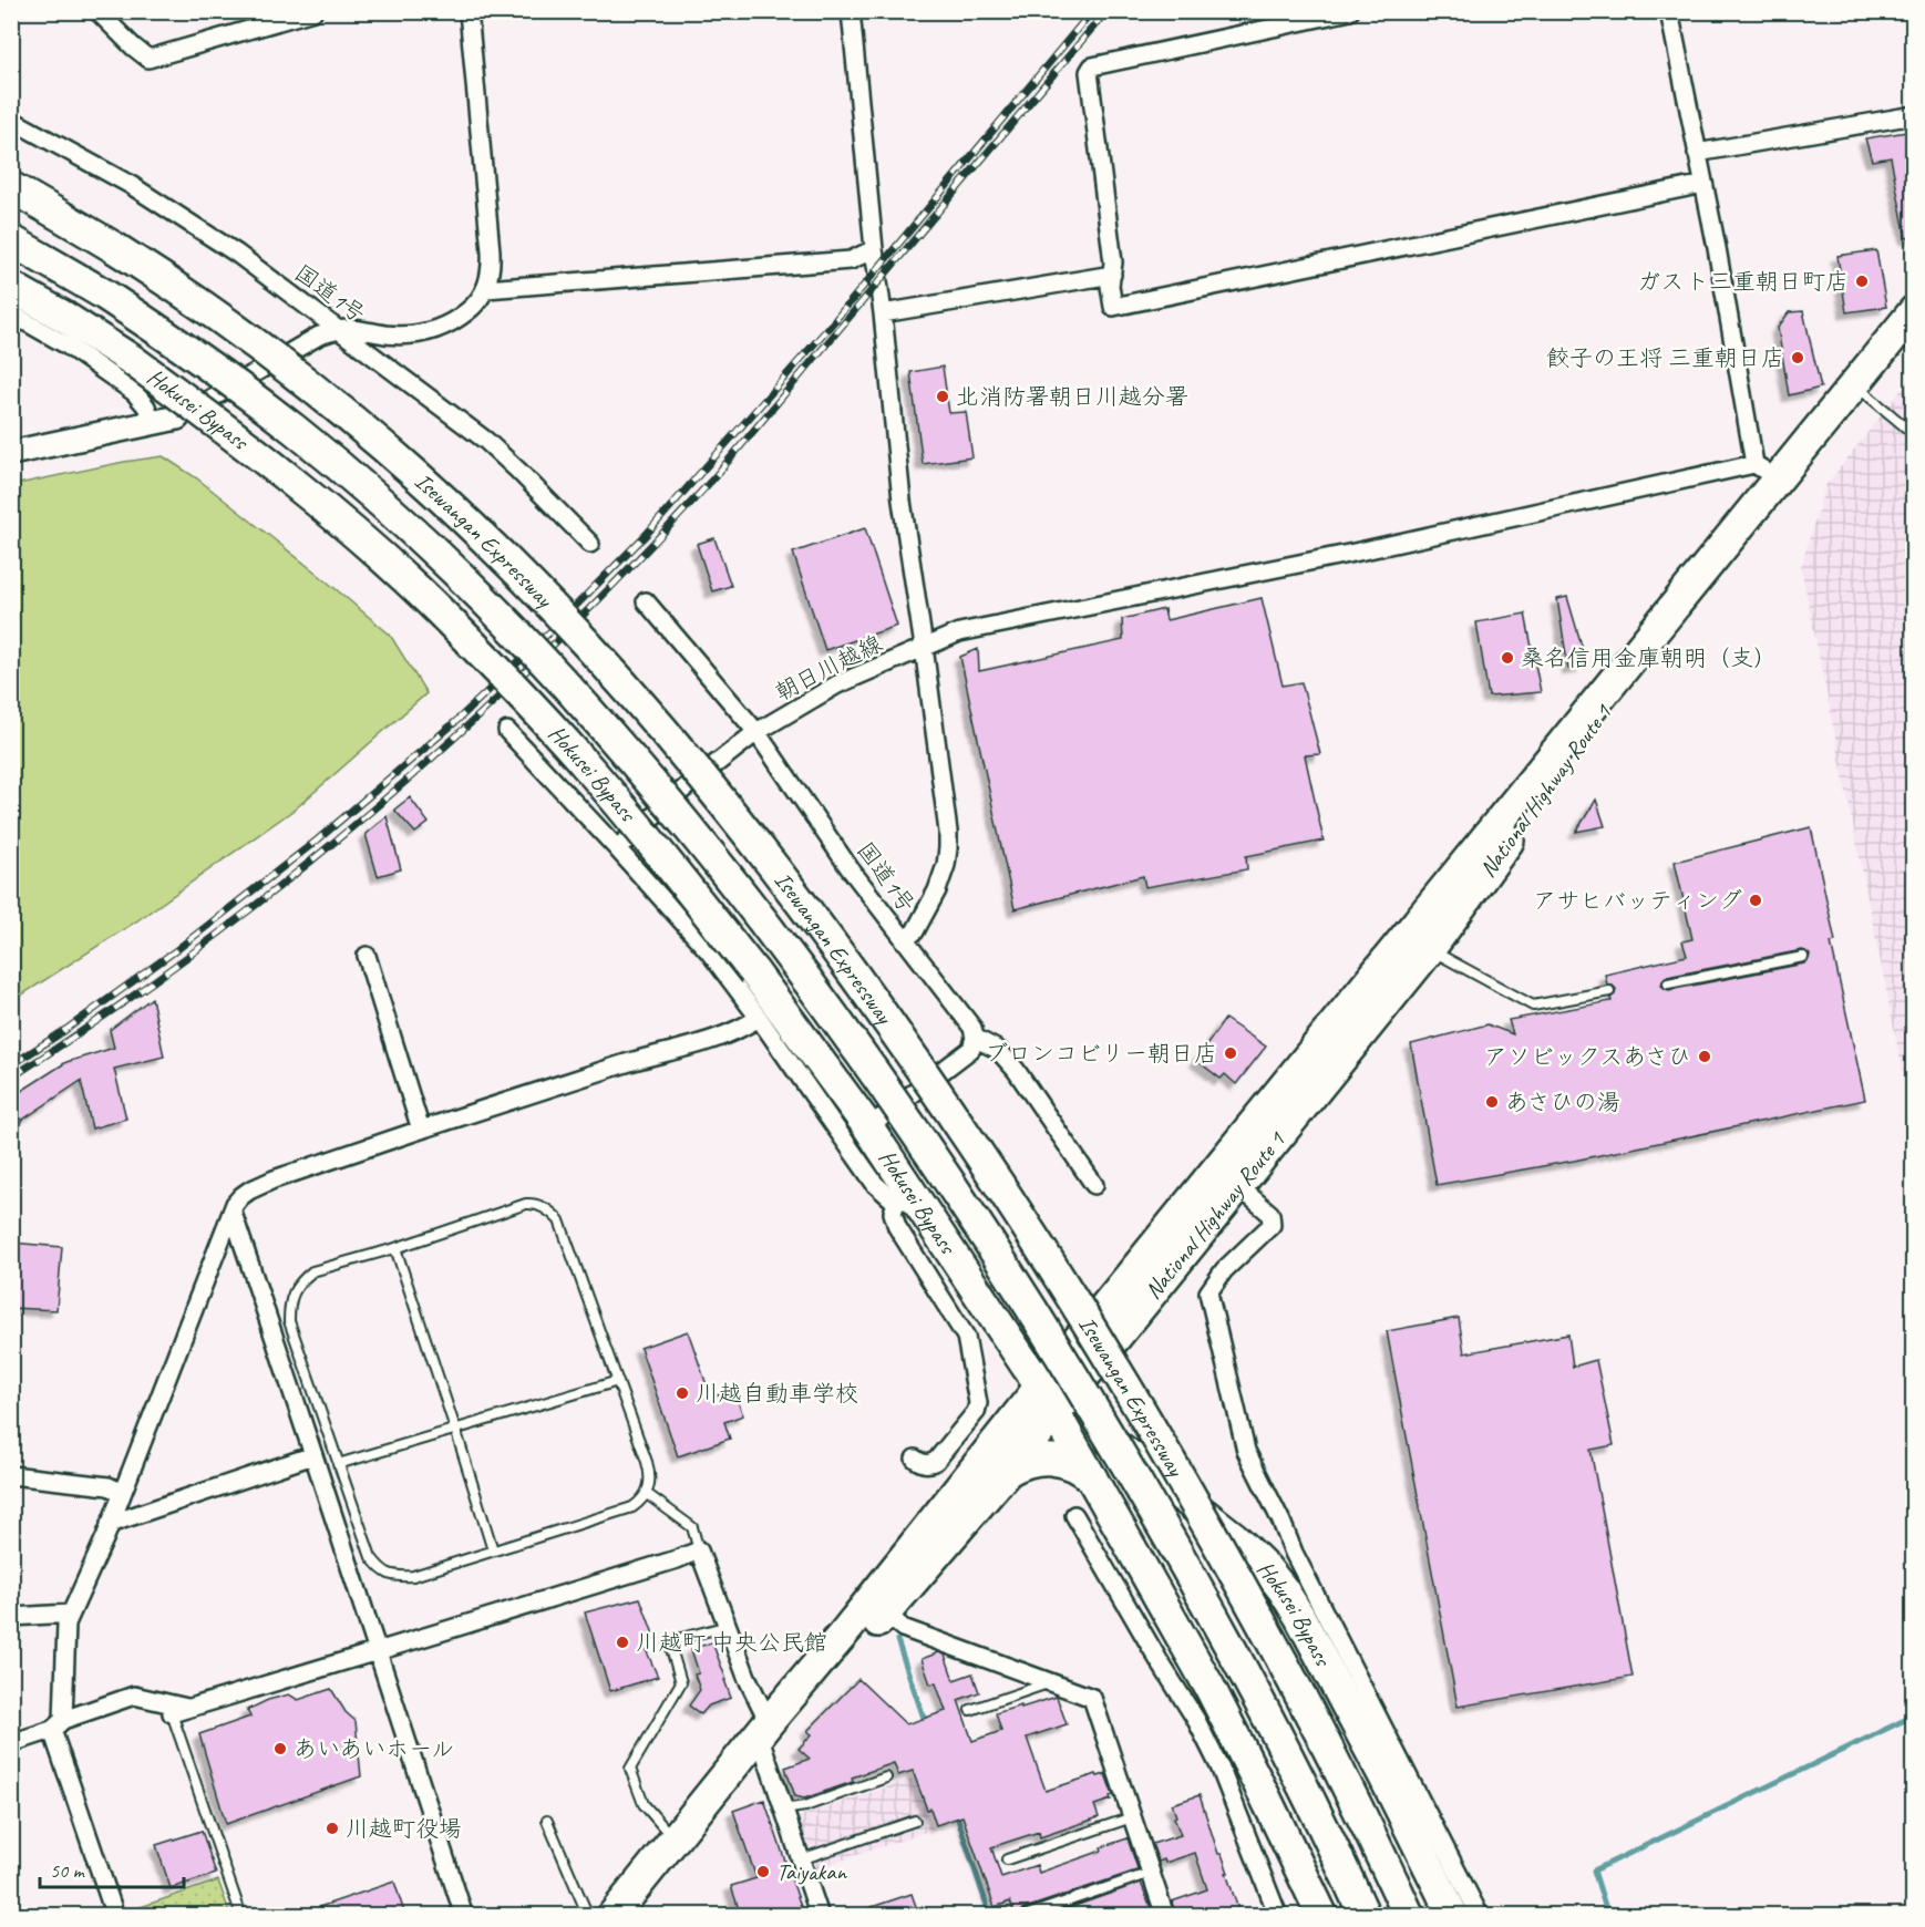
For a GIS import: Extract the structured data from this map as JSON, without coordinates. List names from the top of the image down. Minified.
{"streets":{"highway":["Hokusei Bypass","Isewangan Expressway","National Highway Route 1"],"street":["国道1号","朝日川越線"]},"crossings":[["国道1号","朝日川越線"],["Hokusei Bypass","National Highway Route 1"],["朝日川越線","National Highway Route 1"]],"places":["ガスト三重朝日町店","餃子の王将 三重朝日店","北消防署朝日川越分署","桑名信用金庫朝明（支）","アサヒバッティング","ブロンコビリー朝日店","アソビックスあさひ","あさひの湯","川越自動車学校","川越町 中央公民館","あいあいホール","川越町役場","Taiyakan"],"scale_bar":"50 m"}
